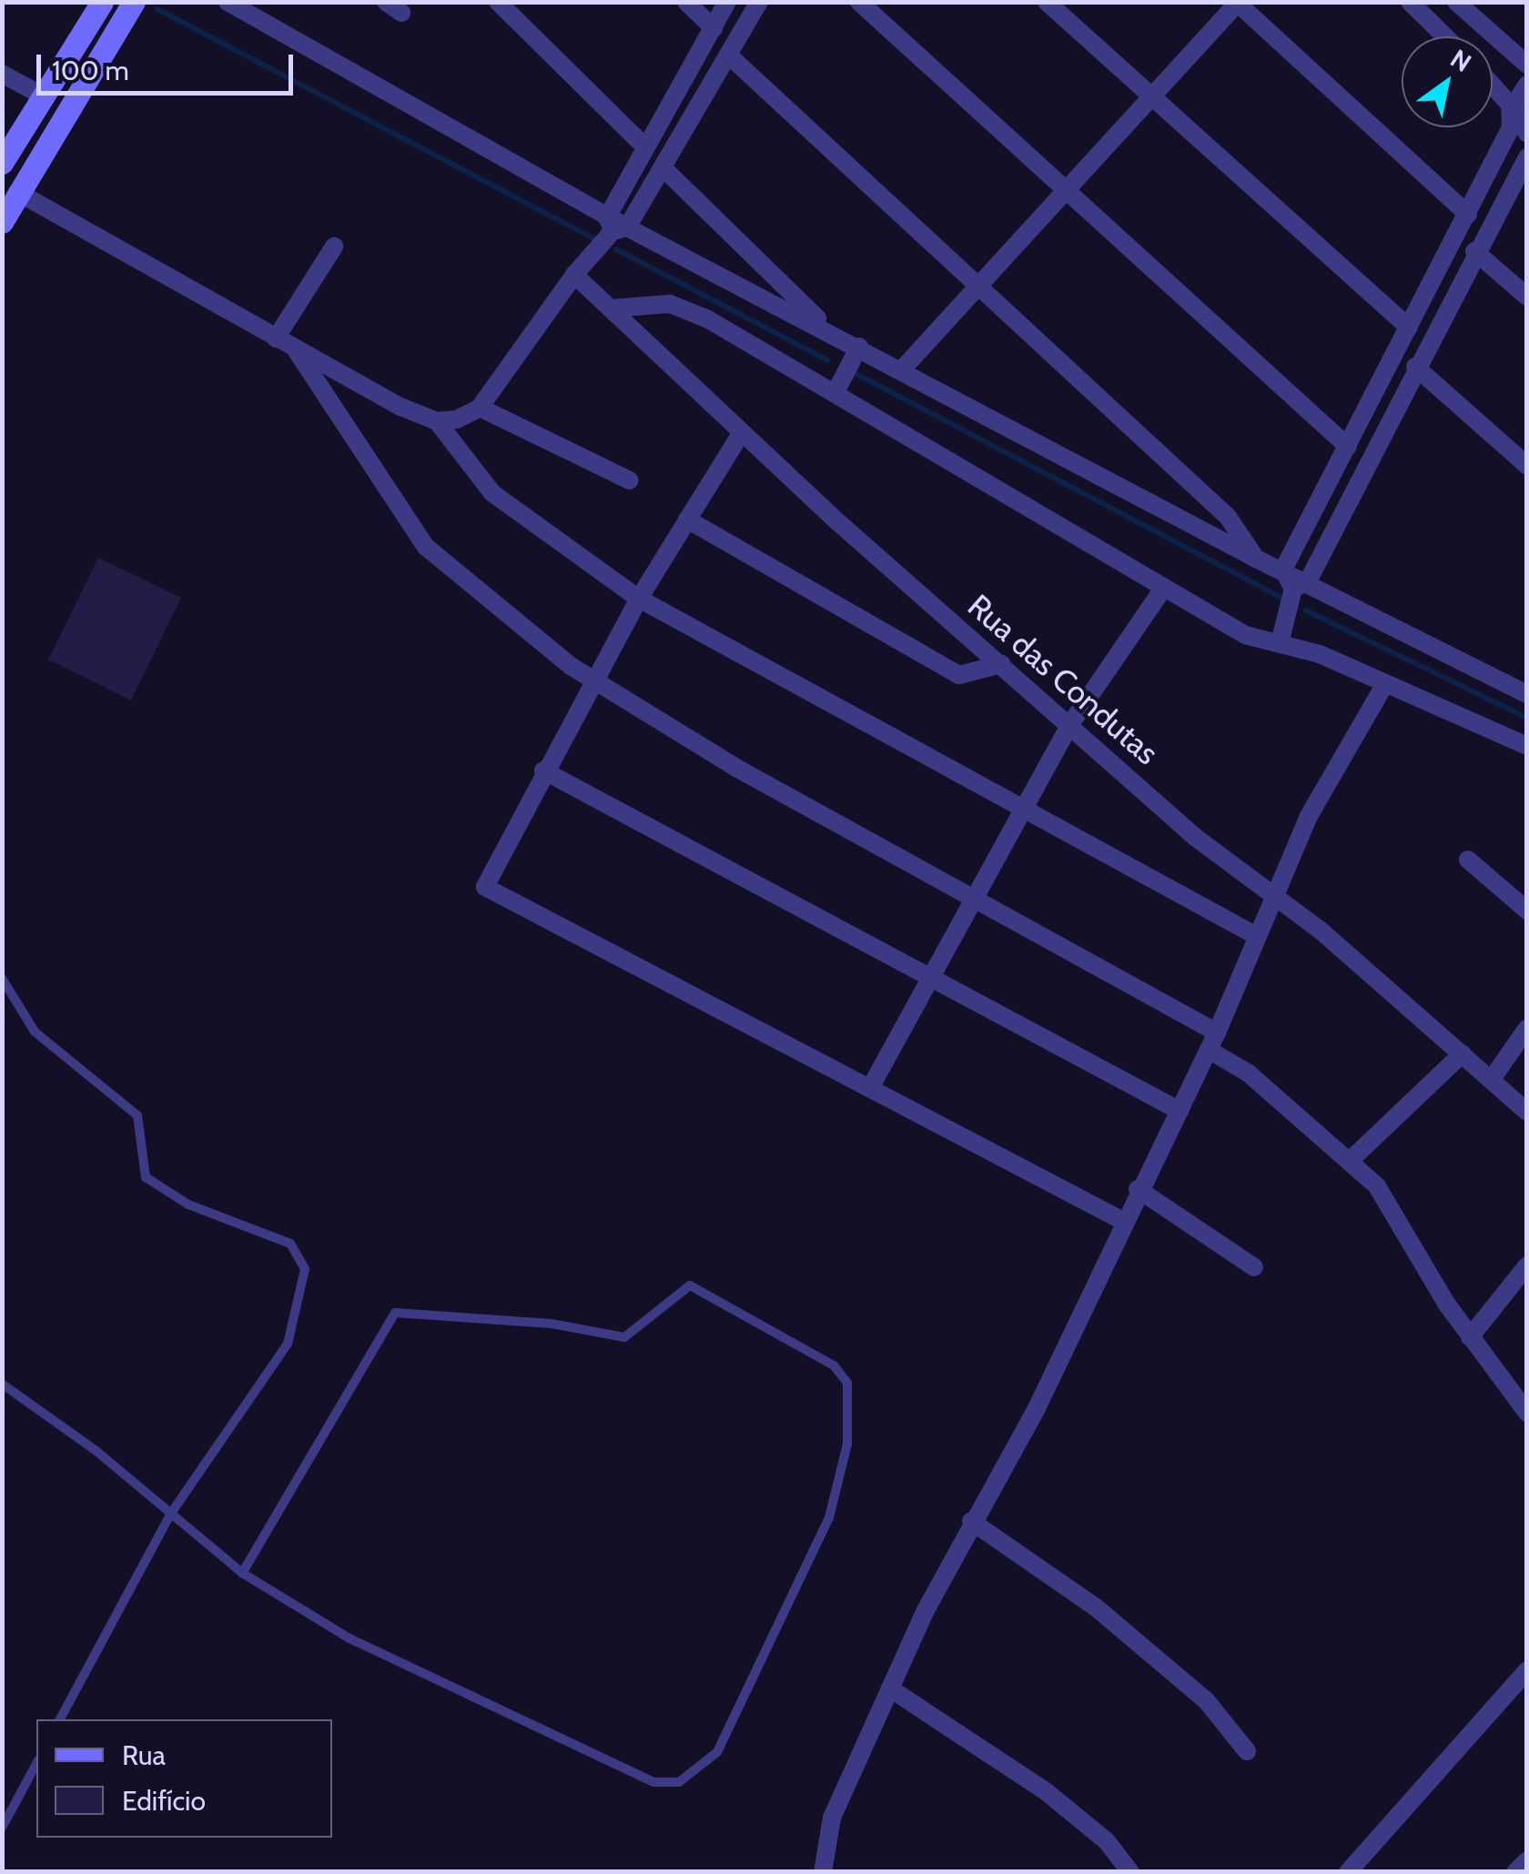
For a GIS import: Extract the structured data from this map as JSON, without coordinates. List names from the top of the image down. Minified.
{"streets":{"street":["Rua das Condutas"]},"legend":["Rua","Edifício"],"scale_bar":"100 m","north":"top right"}
